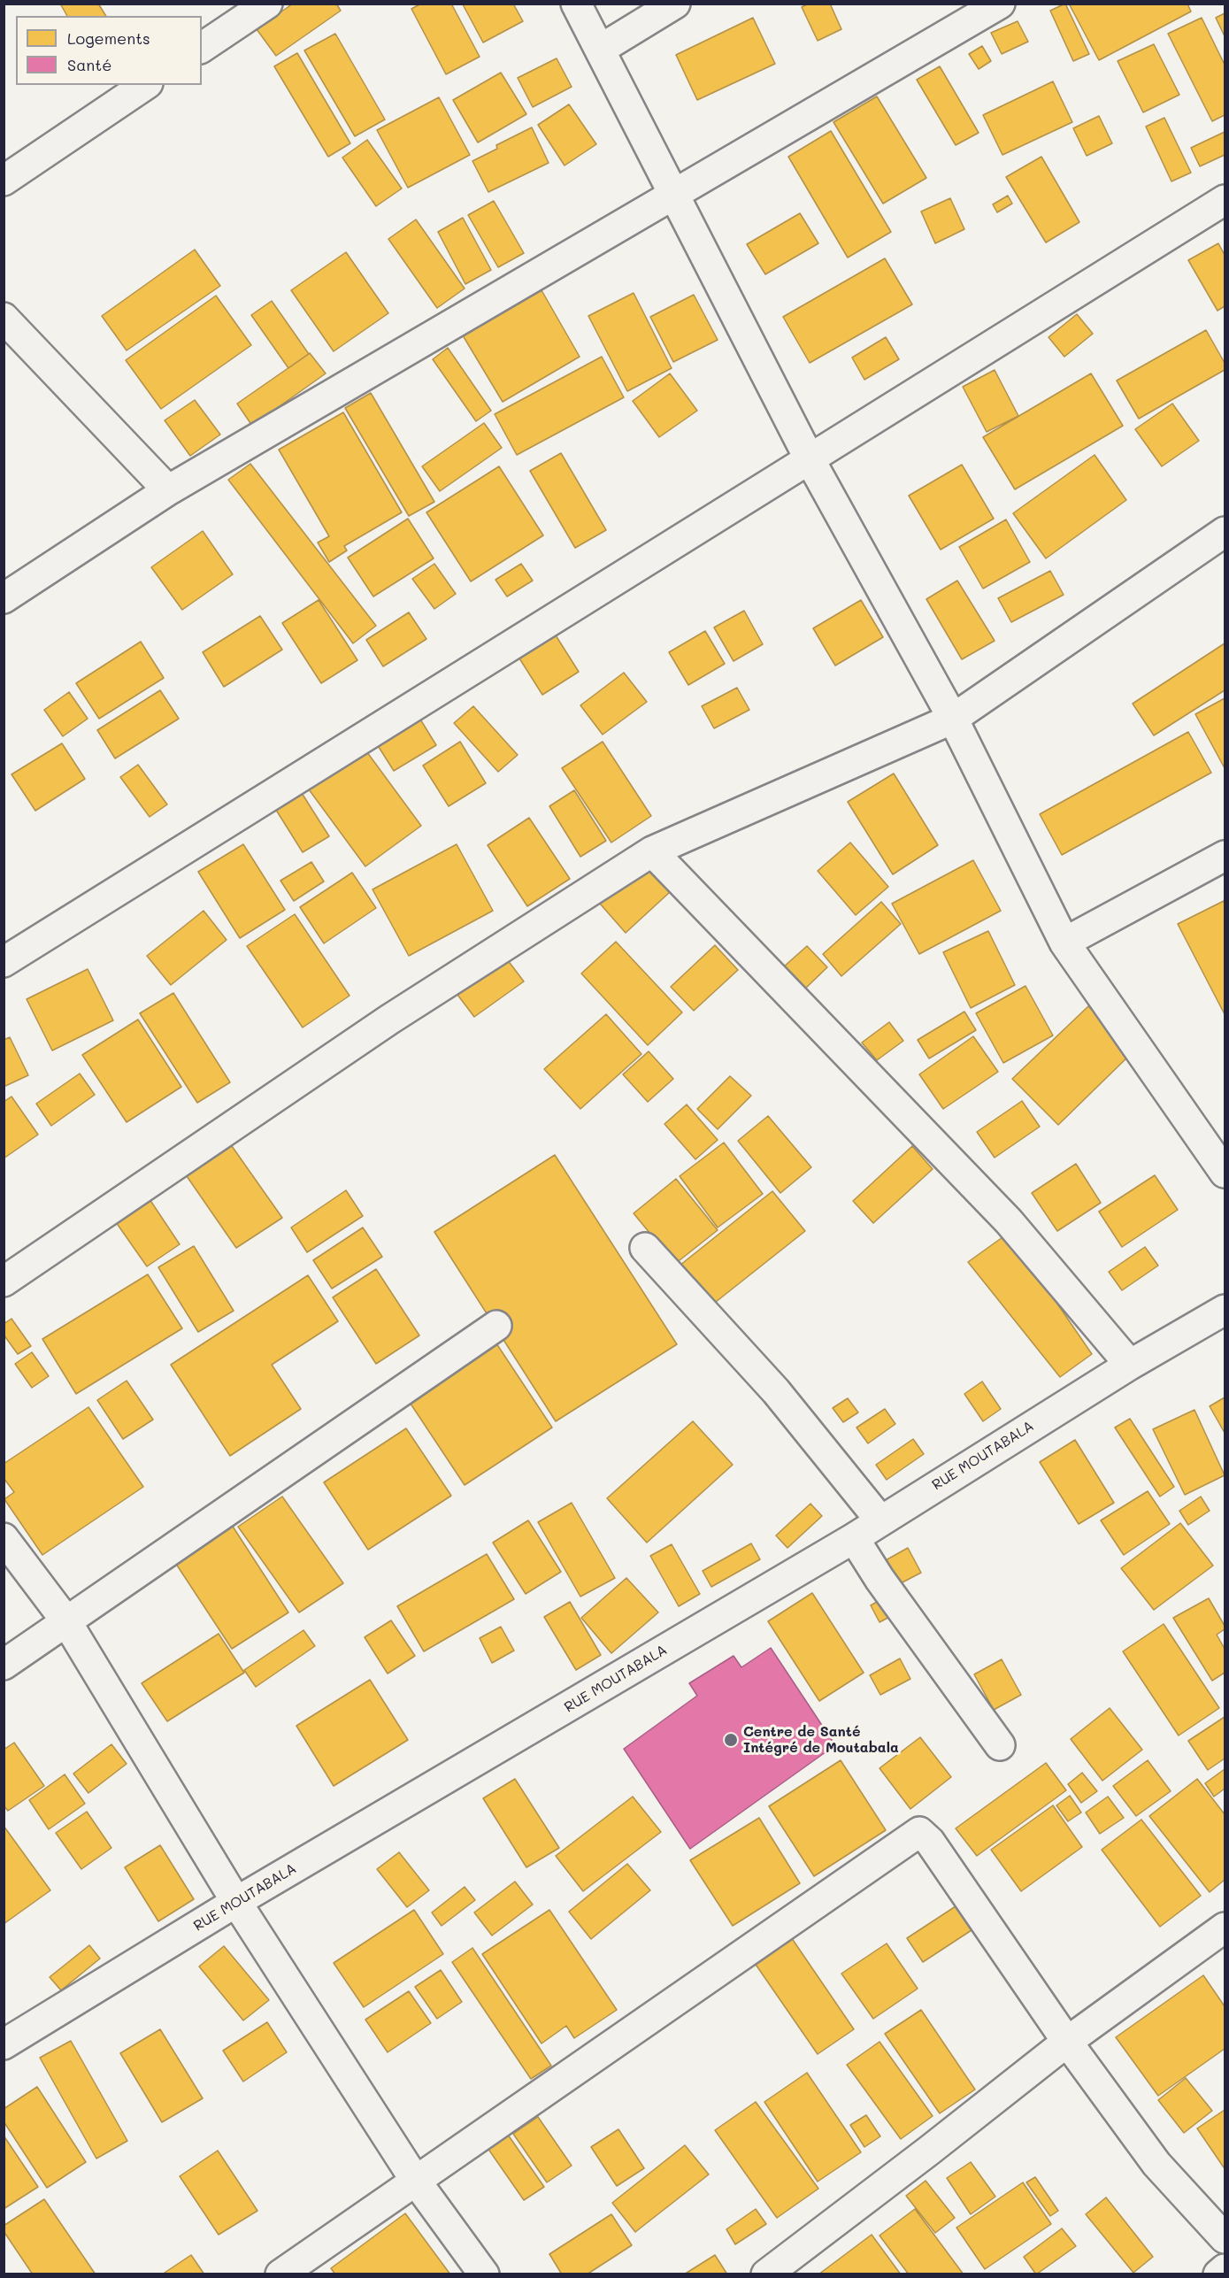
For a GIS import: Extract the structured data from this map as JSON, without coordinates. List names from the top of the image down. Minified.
{"streets":{"street":["RUE MOUTABALA"]},"places":["Centre de Santé Intégré de Moutabala"],"legend":["Logements","Santé"]}
